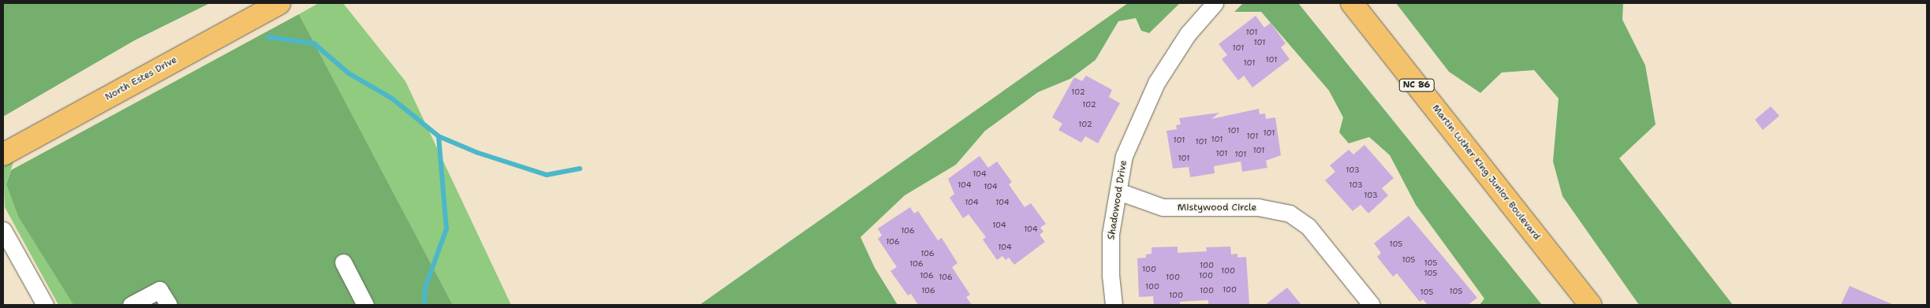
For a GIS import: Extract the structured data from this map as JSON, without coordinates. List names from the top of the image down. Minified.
{"streets":{"main road":["North Estes Drive","NC 86","Martin Luther King Junior Boulevard"],"street":["Shadowood Drive","Mistywood Circle"]},"crossings":[["Shadowood Drive","Mistywood Circle"]],"house_numbers":["101","101","101","101","101","102","102","102","101","101","101","101","101","101","101","101","101","101","103","104","104","103","104","103","104","104","104","104","106","106","105","104","106","105","105","106","100","100","100","105","106","100","106","100","100","100","106","100","105","105","100"]}
